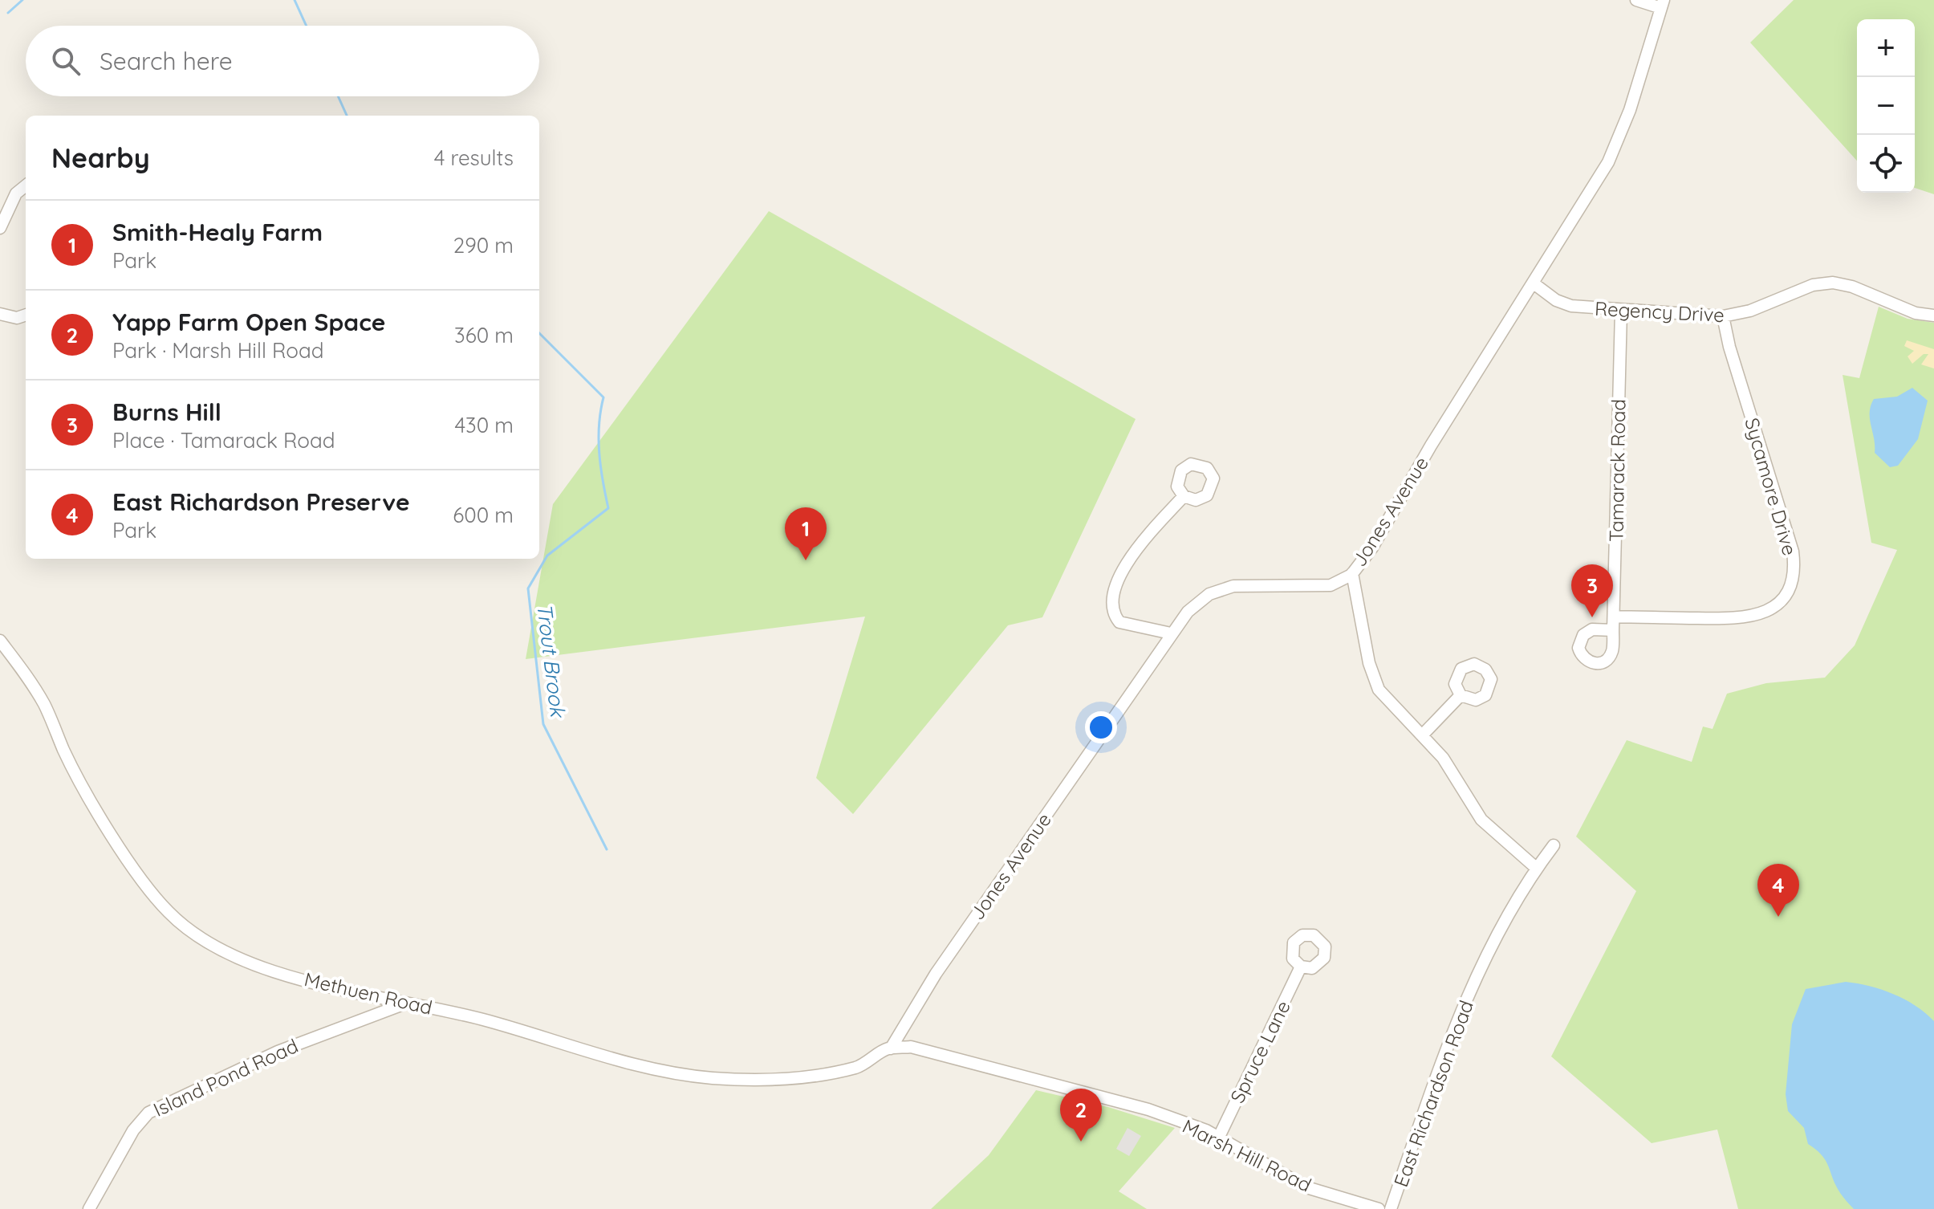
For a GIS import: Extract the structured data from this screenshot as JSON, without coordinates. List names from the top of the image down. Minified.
{"streets":{"street":["Regency Drive","Tamarack Road","Sycamore Drive","Jones Avenue","Methuen Road","Spruce Lane","Island Pond Road","East Richardson Road","Marsh Hill Road"]},"crossings":[["Regency Drive","Tamarack Road"],["Regency Drive","Sycamore Drive"],["Regency Drive","Jones Avenue"],["Tamarack Road","Sycamore Drive"],["Jones Avenue","Methuen Road"],["Jones Avenue","Marsh Hill Road"],["Methuen Road","Island Pond Road"],["Methuen Road","Marsh Hill Road"],["Spruce Lane","Marsh Hill Road"]],"water":["Trout Brook"],"page":{"map_buttons":["+","−"],"search":"Search here","heading":["Nearby","4 results"],"list":[{"mark":"1","name":"Smith-Healy Farm","note":"Park","value":"290 m"},{"mark":"2","name":"Yapp Farm Open Space","note":"Park · Marsh Hill Road","value":"360 m"},{"mark":"3","name":"Burns Hill","note":"Place · Tamarack Road","value":"430 m"},{"mark":"4","name":"East Richardson Preserve","note":"Park","value":"600 m"}],"pins":["1","3","4","2"]}}
